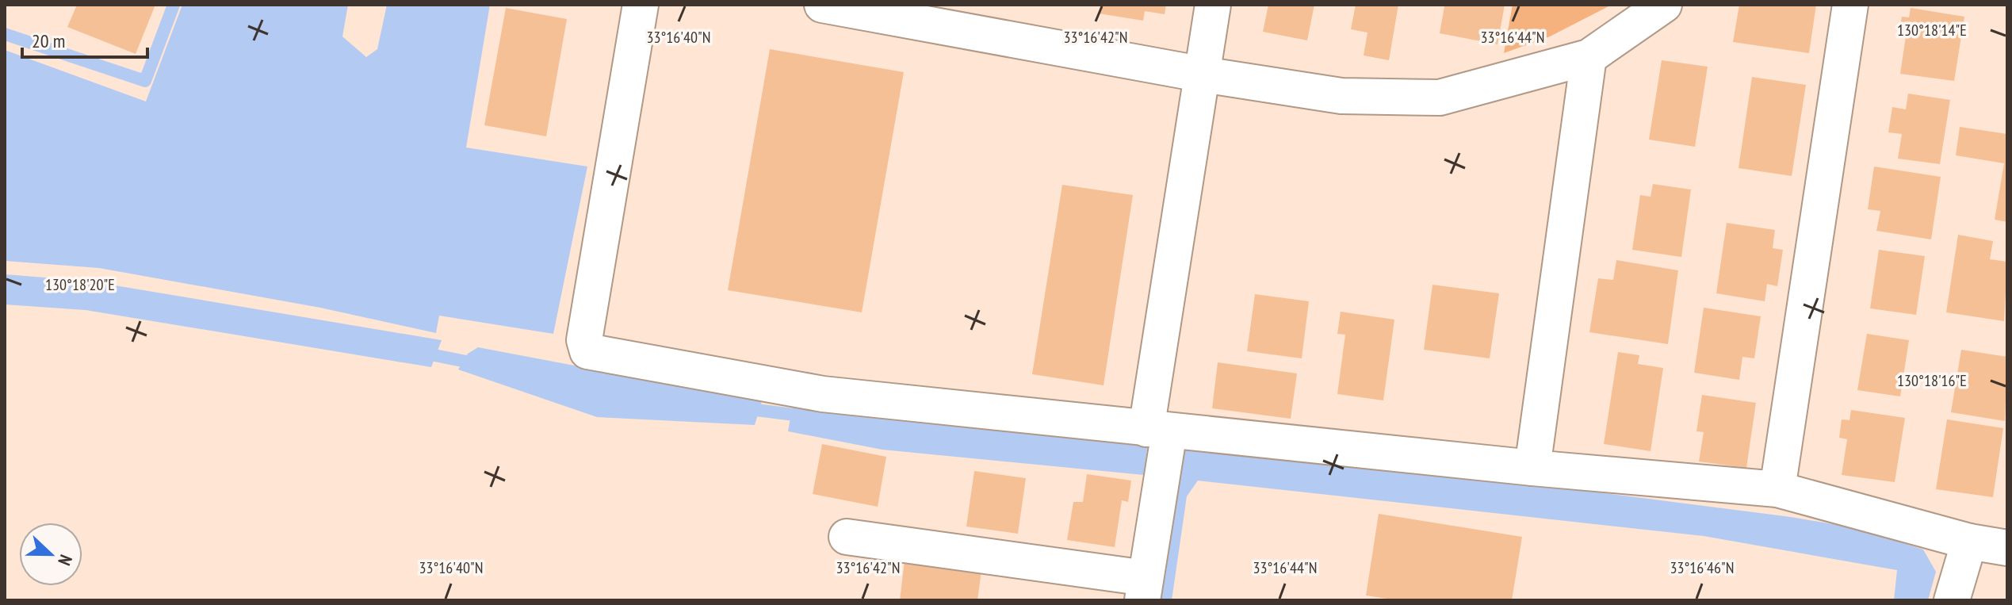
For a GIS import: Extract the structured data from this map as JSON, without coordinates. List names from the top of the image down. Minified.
{"scale_bar":"20 m","north":"right","coordinates":["130°18'14\"E","33°16'40\"N","33°16'42\"N","33°16'44\"N","130°18'20\"E","130°18'16\"E","33°16'46\"N"]}
